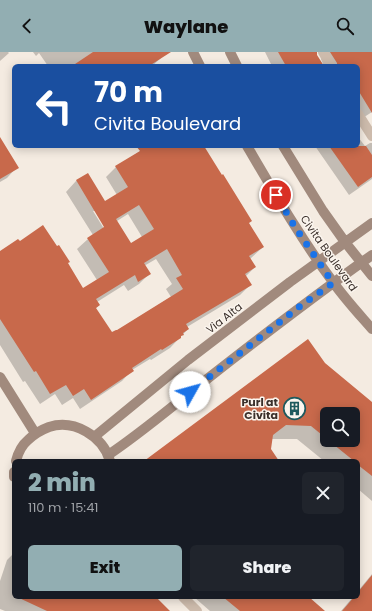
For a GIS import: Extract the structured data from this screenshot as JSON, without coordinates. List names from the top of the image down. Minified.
{"streets":{"street":["Civita Boulevard","Via Alta"]},"crossings":[["Civita Boulevard","Via Alta"]],"places":{"building":["Purl at Civita"]},"page":{"header":"Waylane","turn":["70 m","Civita Boulevard"],"heading":["2 min","110 m · 15:41"],"buttons":["Exit","Share"]}}
